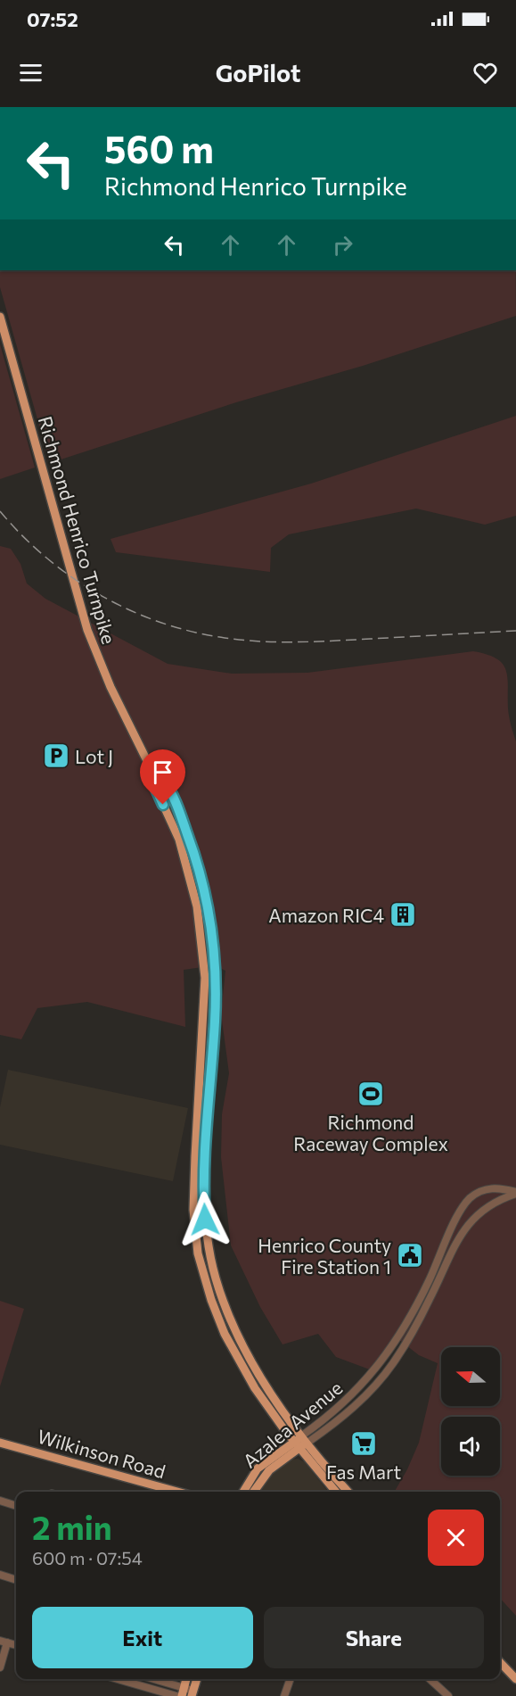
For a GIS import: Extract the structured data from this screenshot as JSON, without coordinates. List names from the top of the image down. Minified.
{"streets":{"main road":["Richmond Henrico Turnpike","Azalea Avenue","Wilkinson Road"]},"crossings":[["Richmond Henrico Turnpike","Azalea Avenue"]],"places":{"parking":["Lot J"],"building":["Amazon RIC4"],"sports":["Richmond Raceway Complex"],"public building":["Henrico County Fire Station 1"],"supermarket":["Fas Mart"]},"north":"left","page":{"status":"07:52","header":"GoPilot","turn":["560 m","Richmond Henrico Turnpike"],"heading":["2 min","600 m · 07:54"],"buttons":["Exit","Share"]}}
